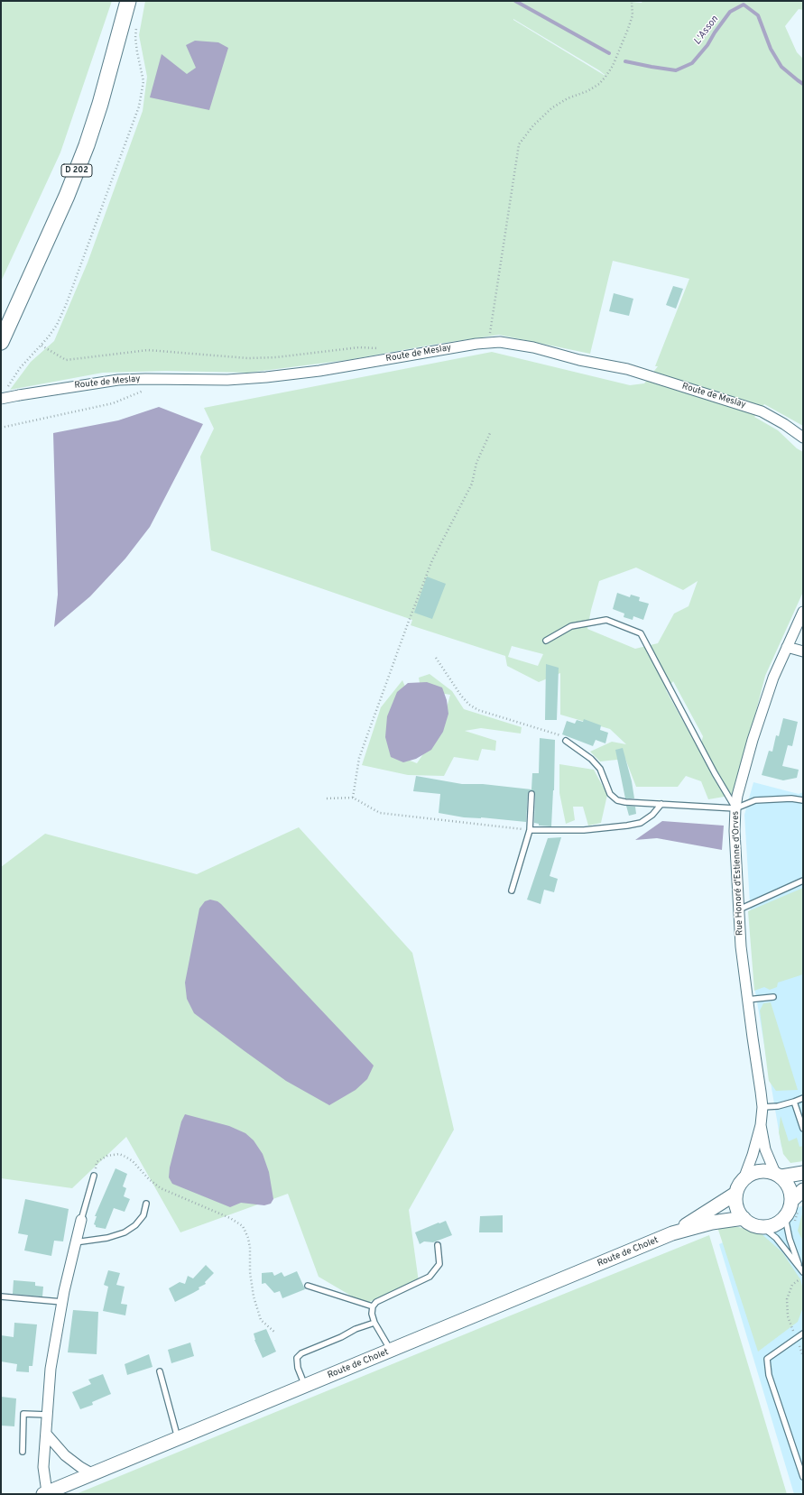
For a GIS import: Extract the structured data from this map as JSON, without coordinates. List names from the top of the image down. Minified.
{"streets":{"main road":["D 202","Route de Cholet"],"street":["Route de Meslay","Rue Honoré d'Estienne d'Orves"]},"crossings":[["Rue Honoré d'Estienne d'Orves","Route de Cholet"]],"water":["L'Asson"]}
